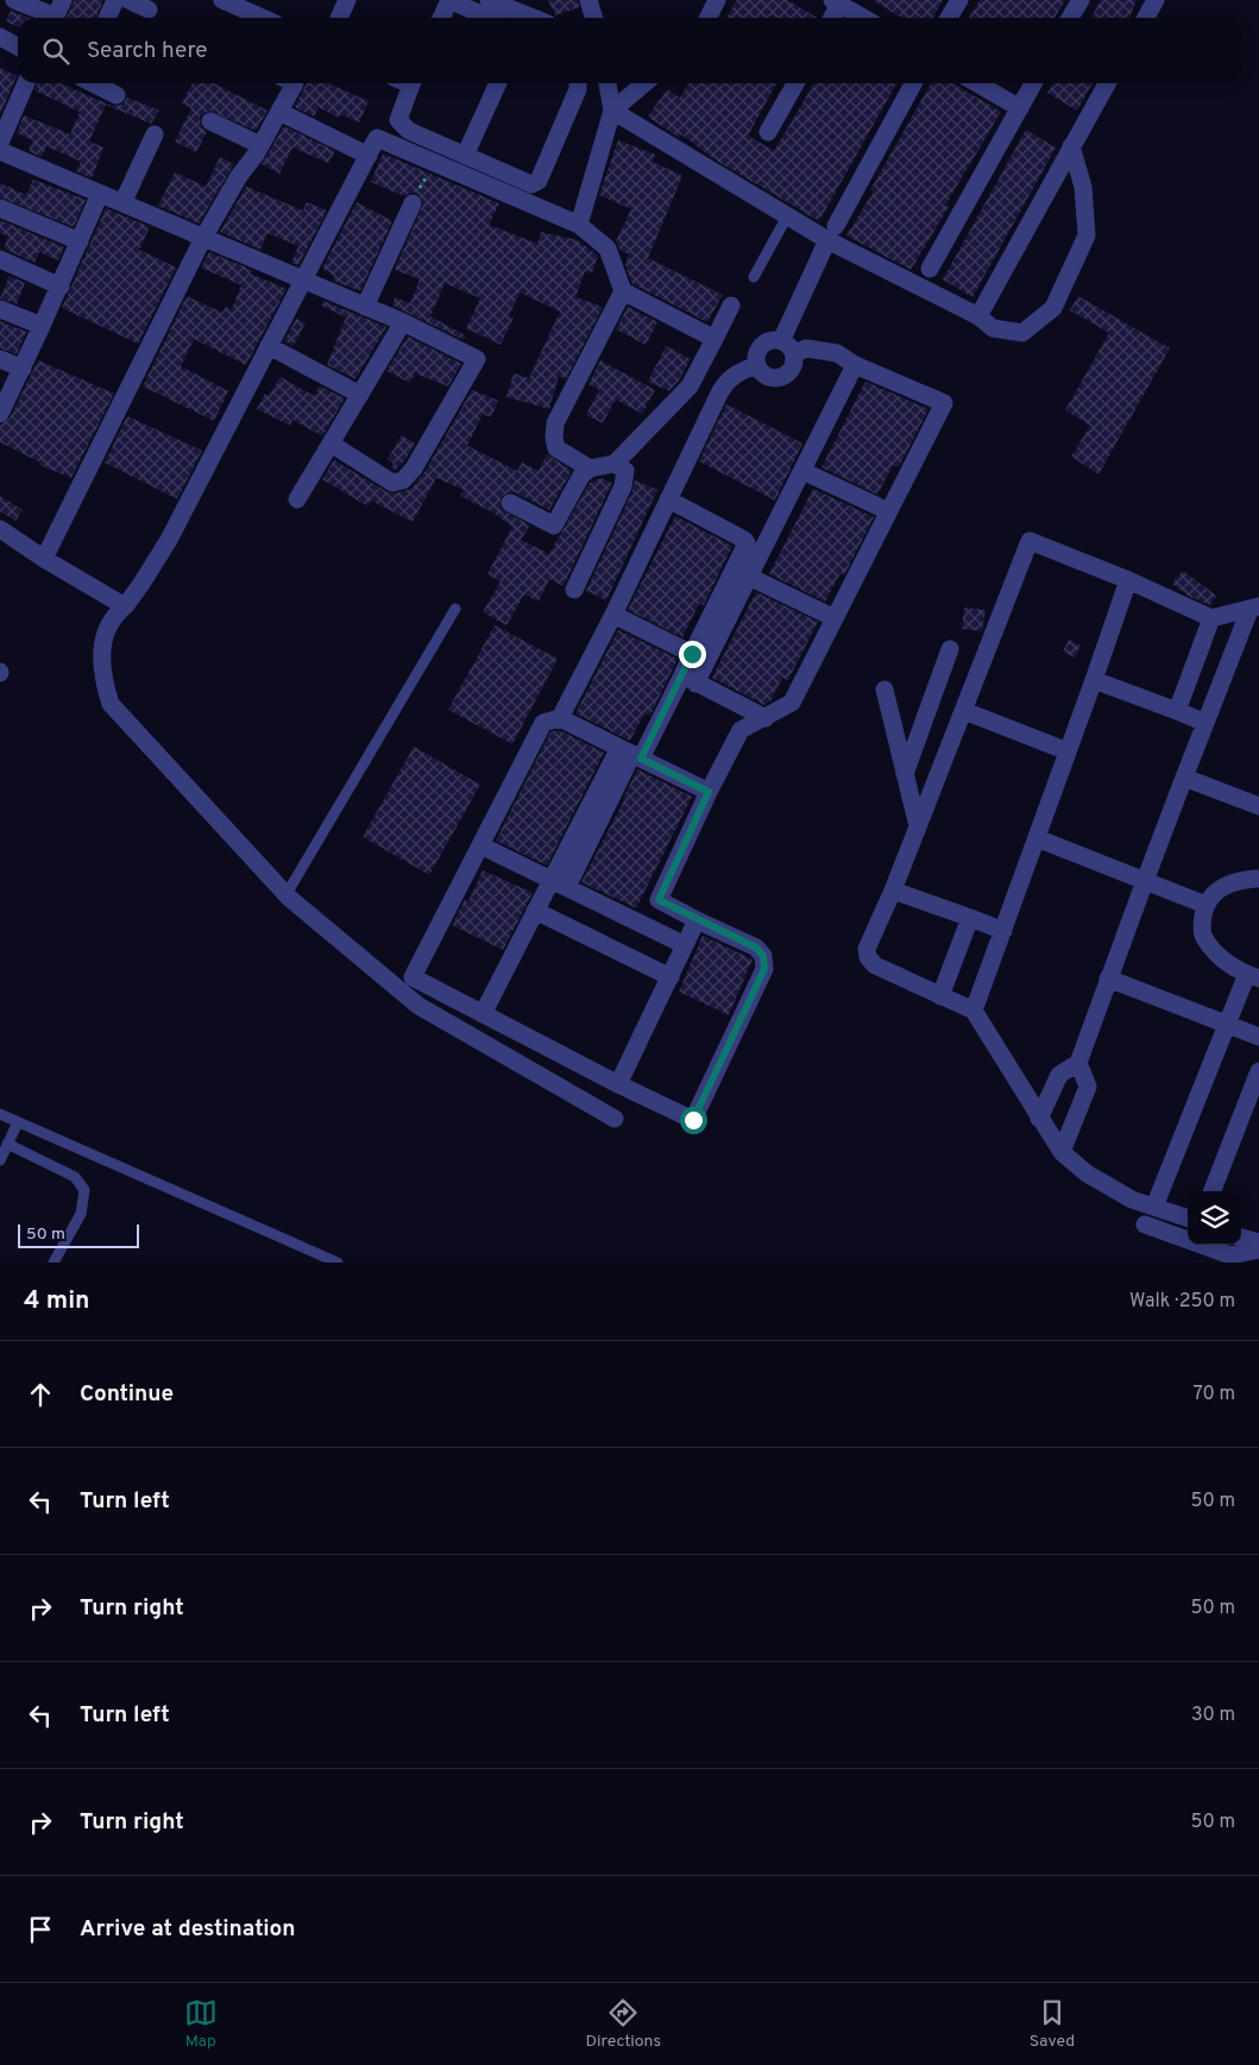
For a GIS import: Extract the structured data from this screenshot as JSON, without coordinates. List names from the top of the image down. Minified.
{"scale_bar":"50 m","page":{"search":"Search here","scale":"50 m","heading":["4 min","Walk · 250 m"],"list":[["Continue","70 m"],["Turn left","50 m"],["Turn right","50 m"],["Turn left","30 m"],["Turn right","50 m"],"Arrive at destination"],"nav":["Map","Directions","Saved"]}}
